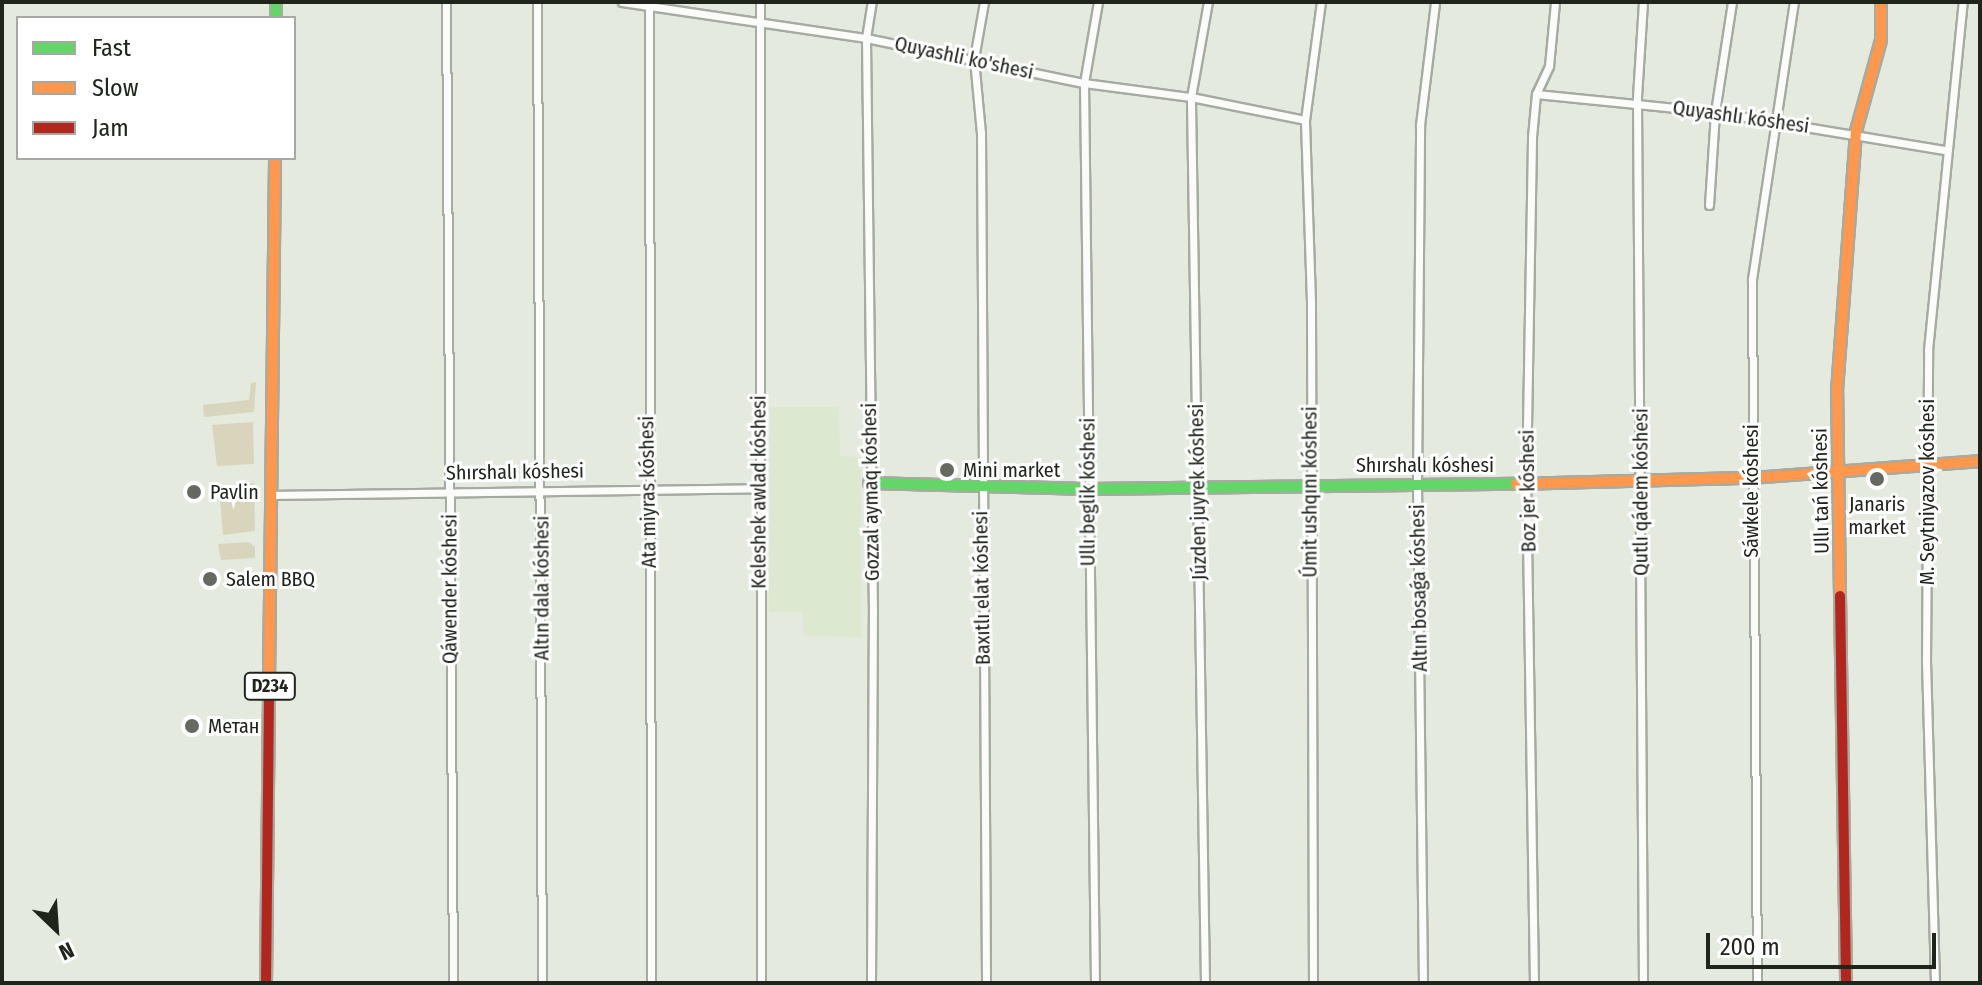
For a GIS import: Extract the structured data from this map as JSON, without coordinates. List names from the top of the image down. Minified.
{"streets":{"street":["Quyashli ko'shesi","Quyashlı kóshesi","Shırshalı kóshesi","Boz jer kóshesi","Sáwkele kóshesi","Ullı tań kóshesi","Ata miyras kóshesi","Keleshek awlad kóshesi","Gozzal aymaq kóshesi","Ullı beglik kóshesi","Júzden juyrek kóshesi","Úmit ushqını kóshesi","Qutlı qádem kóshesi","M. Seytniyazov kóshesi","Altın dala kóshesi","Baxıtlı elat kóshesi","Altın bosaǵa kóshesi","Qáwender kóshesi","D234"]},"crossings":[["Quyashli ko'shesi","Ata miyras kóshesi"],["Quyashli ko'shesi","Keleshek awlad kóshesi"],["Quyashli ko'shesi","Gozzal aymaq kóshesi"],["Quyashli ko'shesi","Ullı beglik kóshesi"],["Quyashli ko'shesi","Júzden juyrek kóshesi"],["Quyashli ko'shesi","Úmit ushqını kóshesi"],["Quyashli ko'shesi","Baxıtlı elat kóshesi"],["Quyashlı kóshesi","Boz jer kóshesi"],["Quyashlı kóshesi","Sáwkele kóshesi"],["Quyashlı kóshesi","Ullı tań kóshesi"],["Quyashlı kóshesi","Qutlı qádem kóshesi"],["Quyashlı kóshesi","M. Seytniyazov kóshesi"],["Shırshalı kóshesi","Boz jer kóshesi"],["Shırshalı kóshesi","Sáwkele kóshesi"],["Shırshalı kóshesi","Ullı tań kóshesi"],["Shırshalı kóshesi","Ata miyras kóshesi"],["Shırshalı kóshesi","Keleshek awlad kóshesi"],["Shırshalı kóshesi","Gozzal aymaq kóshesi"],["Shırshalı kóshesi","Ullı beglik kóshesi"],["Shırshalı kóshesi","Júzden juyrek kóshesi"],["Shırshalı kóshesi","Úmit ushqını kóshesi"],["Shırshalı kóshesi","Qutlı qádem kóshesi"],["Shırshalı kóshesi","M. Seytniyazov kóshesi"],["Shırshalı kóshesi","Altın dala kóshesi"],["Shırshalı kóshesi","Baxıtlı elat kóshesi"],["Shırshalı kóshesi","Altın bosaǵa kóshesi"],["Shırshalı kóshesi","Qáwender kóshesi"],["Shırshalı kóshesi","D234"]],"places":["Mini market","Janaris market","Pavlin","Salem BBQ","Метан"],"legend":["Fast","Slow","Jam"],"scale_bar":"200 m","north":"bottom right"}
